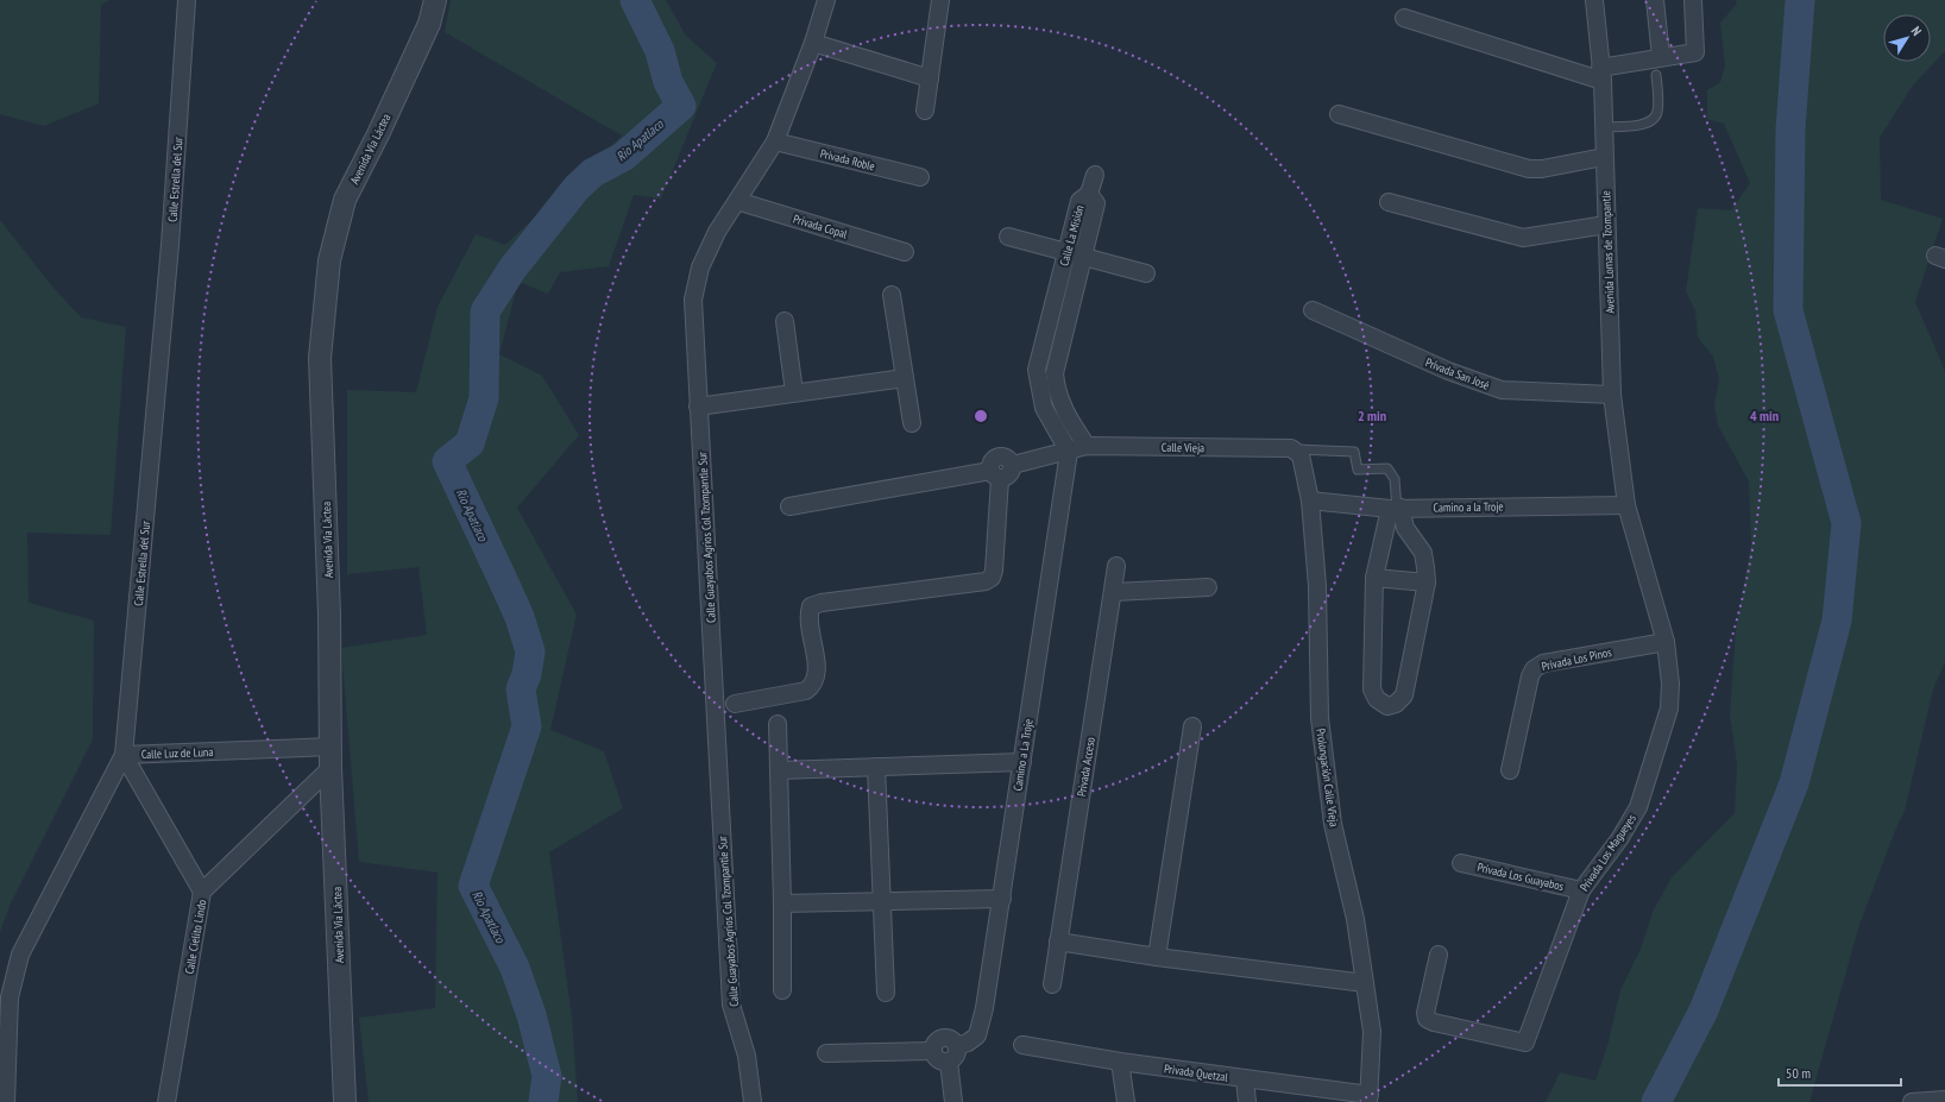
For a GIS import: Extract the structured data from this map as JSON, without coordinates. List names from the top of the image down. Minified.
{"streets":{"street":["Avenida Vía Láctea","Privada Roble","Calle Estrella del Sur","Privada Copal","Calle La Misión","Avenida Lomas de Tzompantle","Privada San José","Calle Vieja","Camino a la Troje","Calle Guayabos Agrios Col Tzompantle Sur","Privada Los Pinos","Calle Luz de Luna","Camino a La Troje","Privada Acceso","Prolongación Calle Vieja","Privada Los Magueyes","Privada Los Guayabos","Calle Cielito Lindo","Privada Quetzal"]},"crossings":[["Avenida Vía Láctea","Calle Luz de Luna"],["Avenida Vía Láctea","Calle Cielito Lindo"],["Privada Roble","Calle Guayabos Agrios Col Tzompantle Sur"],["Calle Estrella del Sur","Calle Luz de Luna"],["Privada Copal","Calle Guayabos Agrios Col Tzompantle Sur"],["Calle La Misión","Calle Vieja"],["Calle La Misión","Camino a La Troje"],["Avenida Lomas de Tzompantle","Privada San José"],["Avenida Lomas de Tzompantle","Camino a la Troje"],["Avenida Lomas de Tzompantle","Privada Los Magueyes"],["Calle Vieja","Camino a La Troje"],["Calle Vieja","Prolongación Calle Vieja"],["Camino a la Troje","Prolongación Calle Vieja"],["Camino a la Troje","Privada Los Magueyes"],["Privada Los Pinos","Privada Los Magueyes"],["Calle Luz de Luna","Calle Cielito Lindo"],["Prolongación Calle Vieja","Privada Quetzal"],["Privada Los Magueyes","Privada Los Guayabos"]],"water":["Rio Apatlaco"],"scale_bar":"50 m","north":"top right","rings":["2 min","4 min"]}
